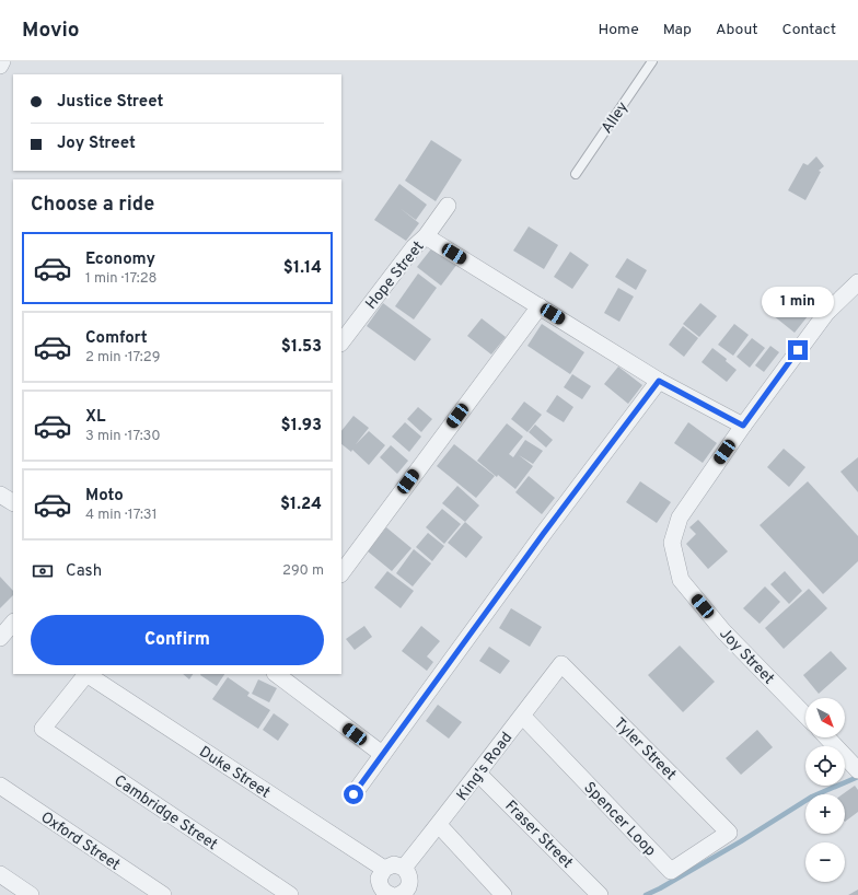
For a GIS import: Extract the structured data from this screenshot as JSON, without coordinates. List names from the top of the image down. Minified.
{"streets":{"street":["Hope Street","Joy Street","Tyler Street","King's Road","Duke Street","Cambridge Street","Spencer Loop","Fraser Street","Oxford Street"],"lane":["Alley"]},"crossings":[["Tyler Street","King's Road"],["Tyler Street","Spencer Loop"],["King's Road","Duke Street"],["King's Road","Spencer Loop"],["King's Road","Fraser Street"],["Duke Street","Cambridge Street"]],"north":"bottom right","page":{"header":"Movio","nav":["Home","Map","About","Contact"],"banner":["Justice Street","Joy Street"],"heading":"Choose a ride","list":[{"name":"Economy","note":"1 min · 17:28","value":"$1.14"},{"name":"Comfort","note":"2 min · 17:29","value":"$1.53"},{"name":"XL","note":"3 min · 17:30","value":"$1.93"},{"name":"Moto","note":"4 min · 17:31","value":"$1.24"}],"bubble":"1 min","pay":["Cash","290 m"],"buttons":"Confirm","map_buttons":["+","−"]}}
